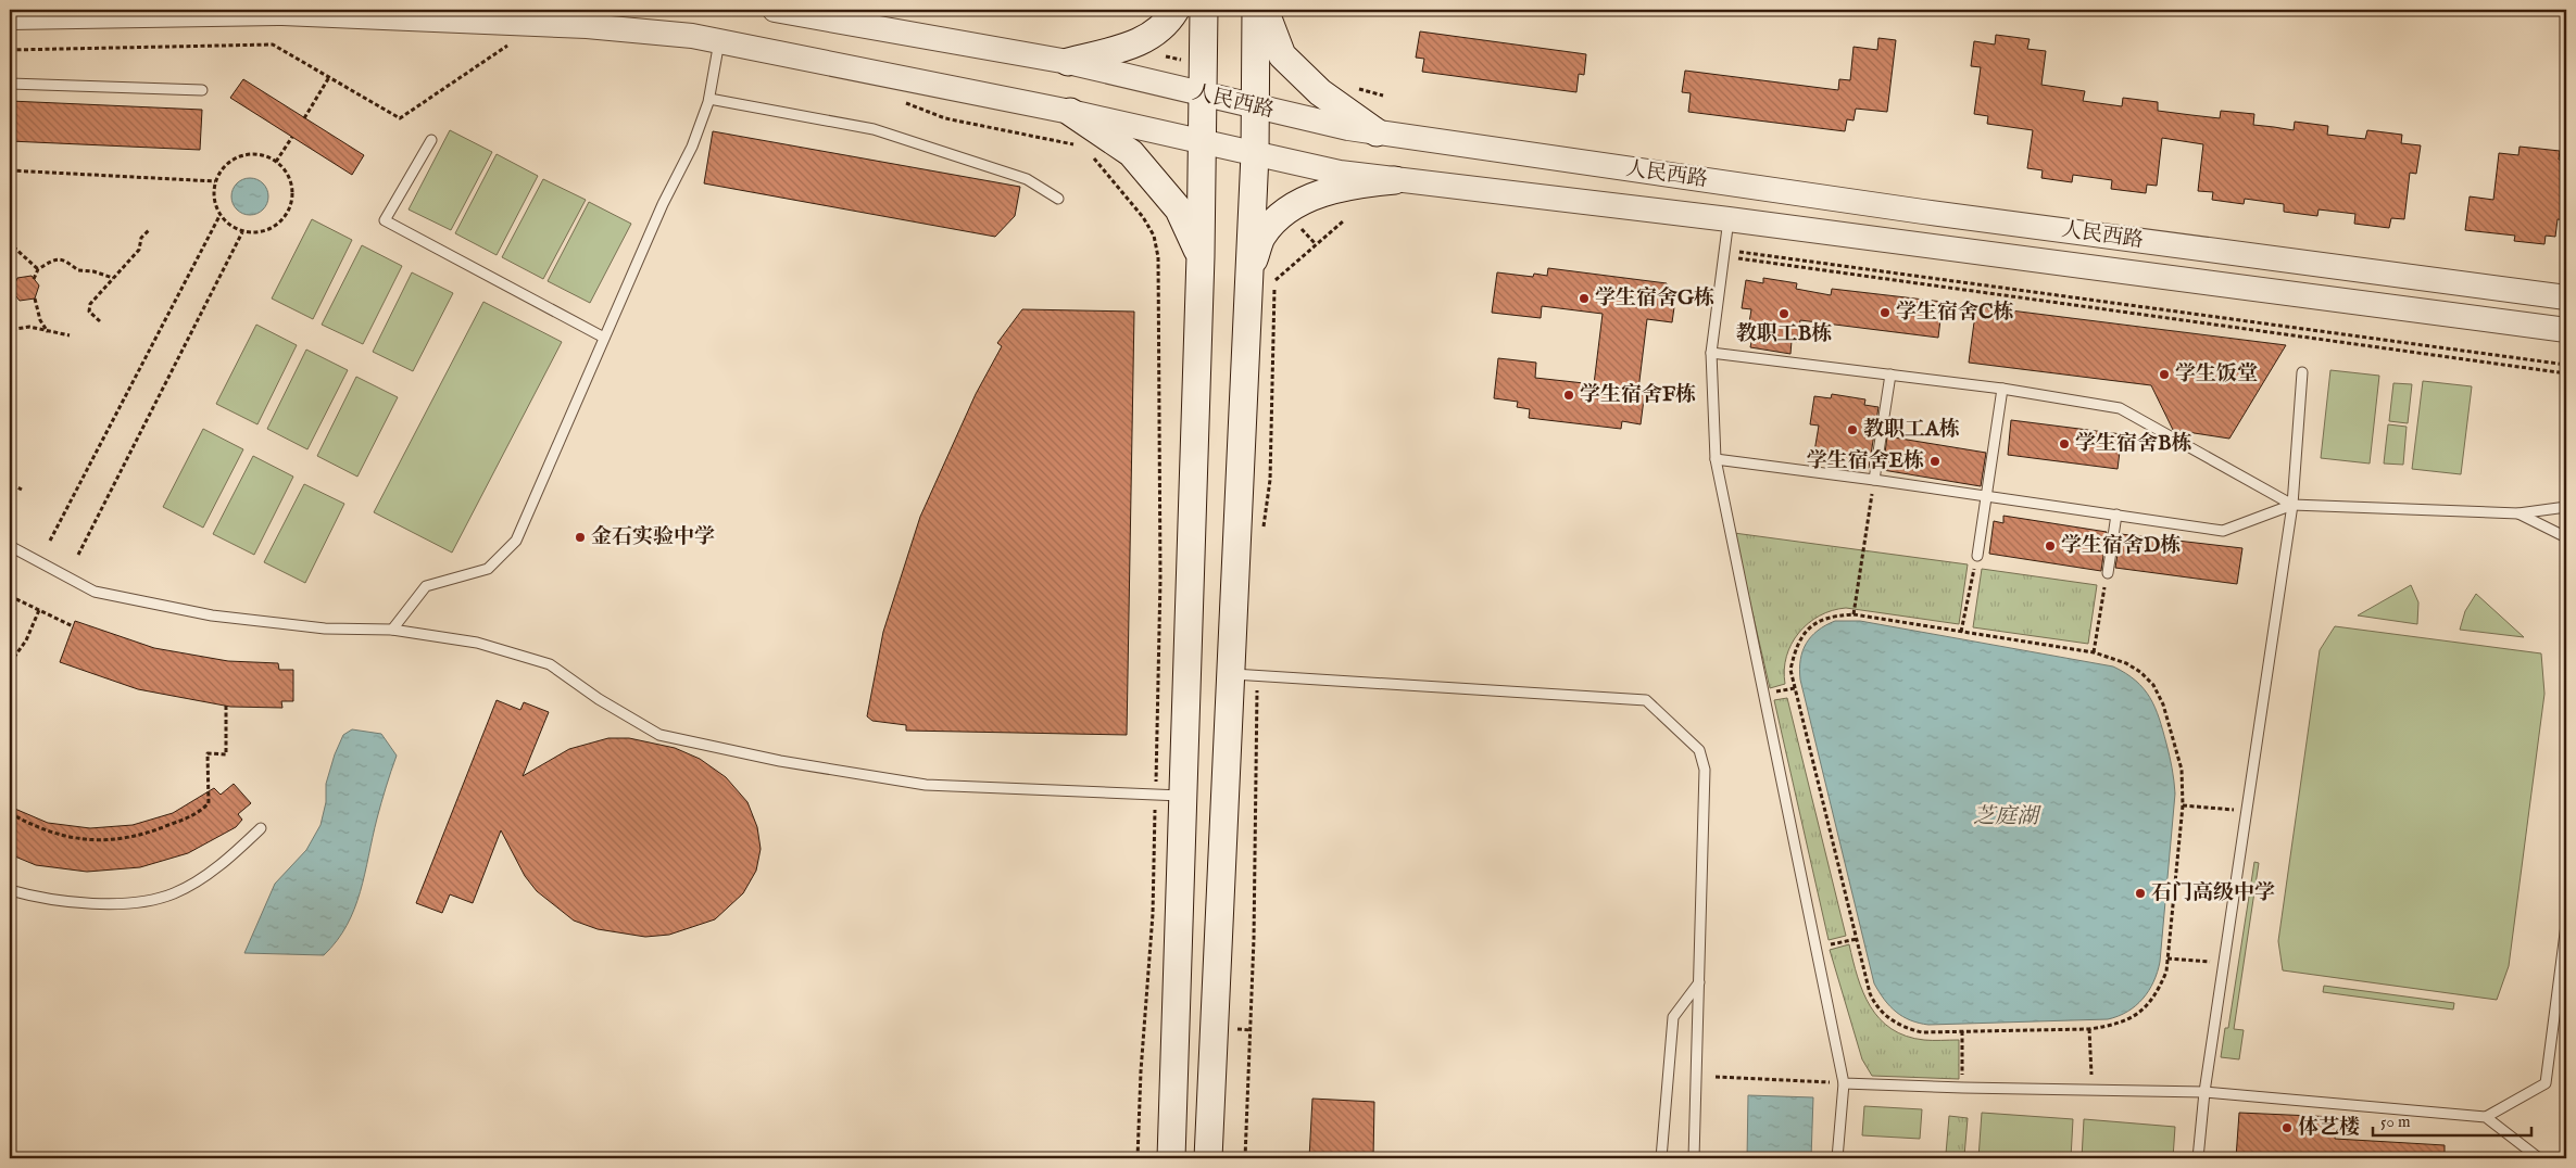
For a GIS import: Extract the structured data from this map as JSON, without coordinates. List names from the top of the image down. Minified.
{"streets":{"street":["人民西路"]},"water":["芝庭湖"],"places":["学生宿舍G栋","学生宿舍C栋","教职工B栋","学生饭堂","学生宿舍F栋","教职工A栋","学生宿舍B栋","学生宿舍E栋","金石实验中学","学生宿舍D栋","石门高级中学","体艺楼"],"scale_bar":"50 m"}
